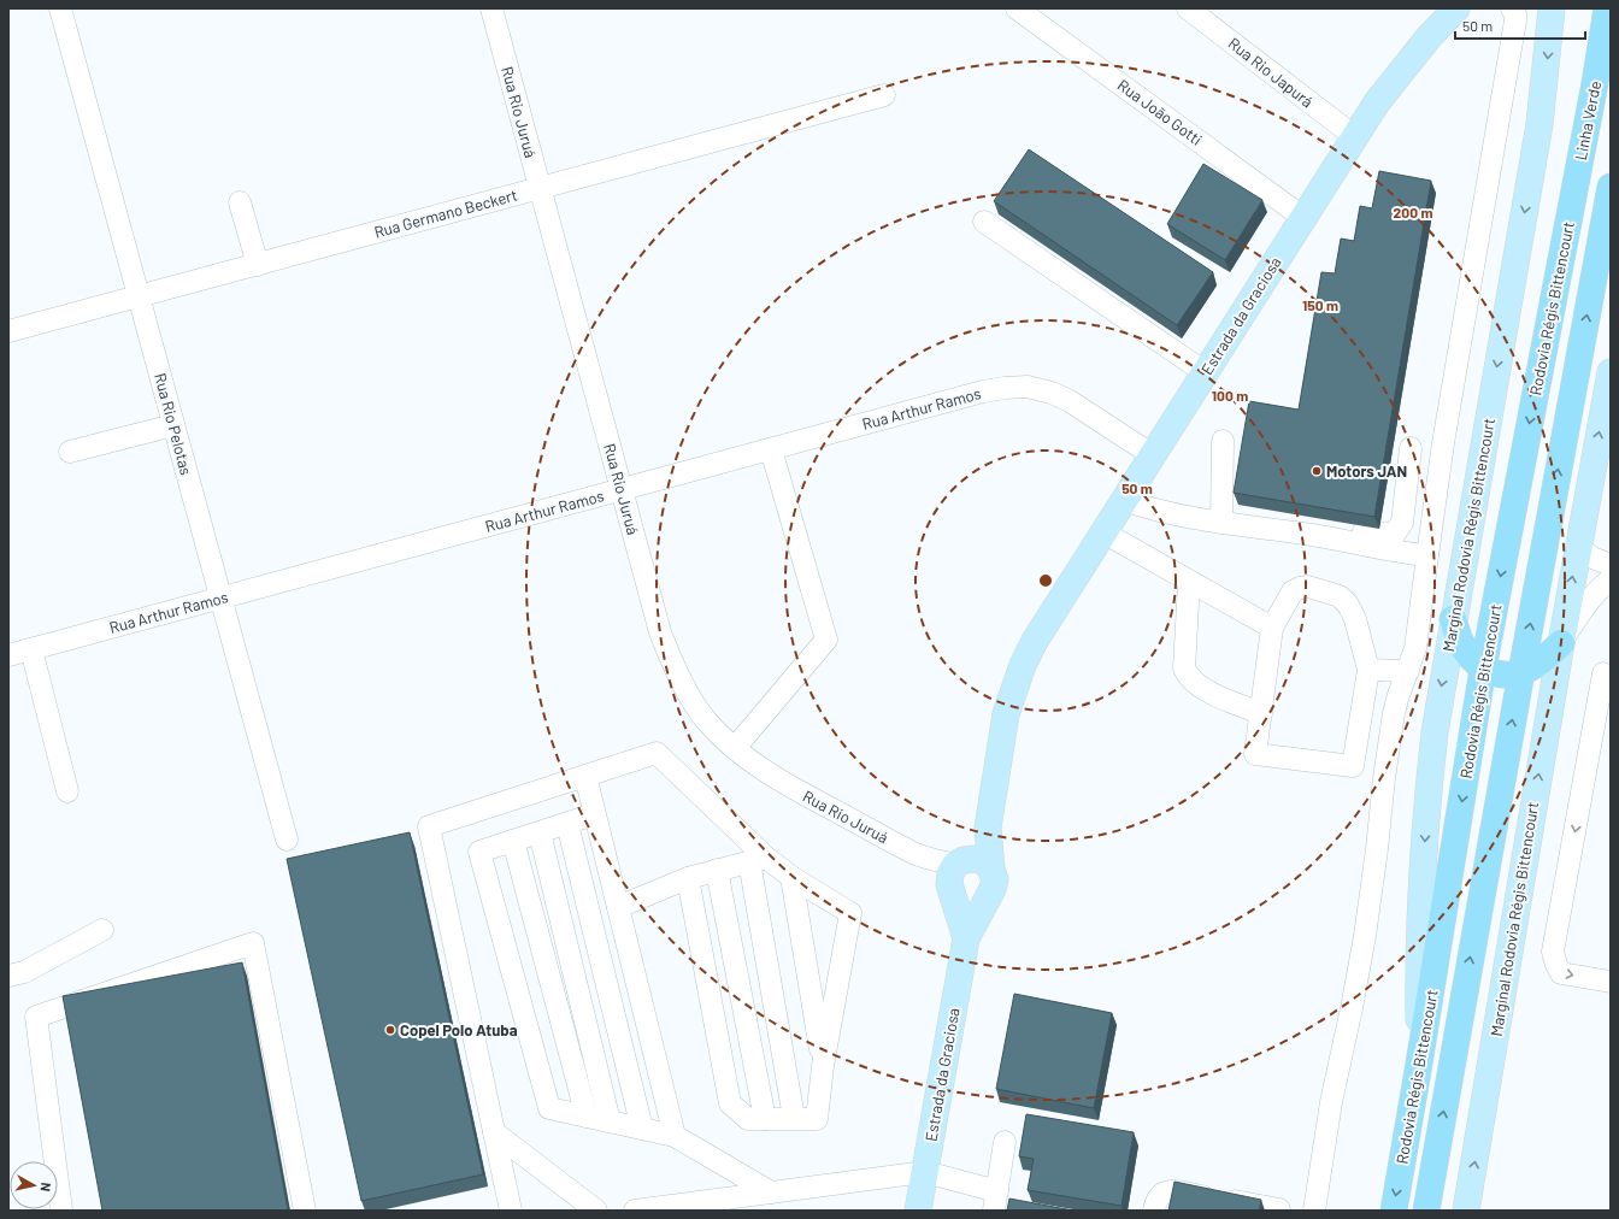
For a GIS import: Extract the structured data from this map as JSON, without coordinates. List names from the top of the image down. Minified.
{"streets":{"highway":["Linha Verde","Rodovia Régis Bittencourt"],"main road":["Estrada da Graciosa","Marginal Rodovia Régis Bittencourt"],"street":["Rua Rio Japurá","Rua Rio Juruá","Rua João Gotti","Rua Germano Beckert","Rua Arthur Ramos","Rua Rio Pelotas"]},"crossings":[["Rua Rio Japurá","Estrada da Graciosa"],["Rua Rio Juruá","Rua Germano Beckert"],["Rua Rio Juruá","Estrada da Graciosa"],["Rua Rio Juruá","Rua Arthur Ramos"],["Rua João Gotti","Estrada da Graciosa"],["Linha Verde","Rodovia Régis Bittencourt"],["Rua Germano Beckert","Rua Rio Pelotas"],["Rodovia Régis Bittencourt","Marginal Rodovia Régis Bittencourt"],["Estrada da Graciosa","Rua Arthur Ramos"],["Rua Arthur Ramos","Rua Rio Pelotas"]],"places":["Motors JAN","Copel Polo Atuba"],"scale_bar":"50 m","north":"right","rings":["200 m","150 m","100 m","50 m"]}
